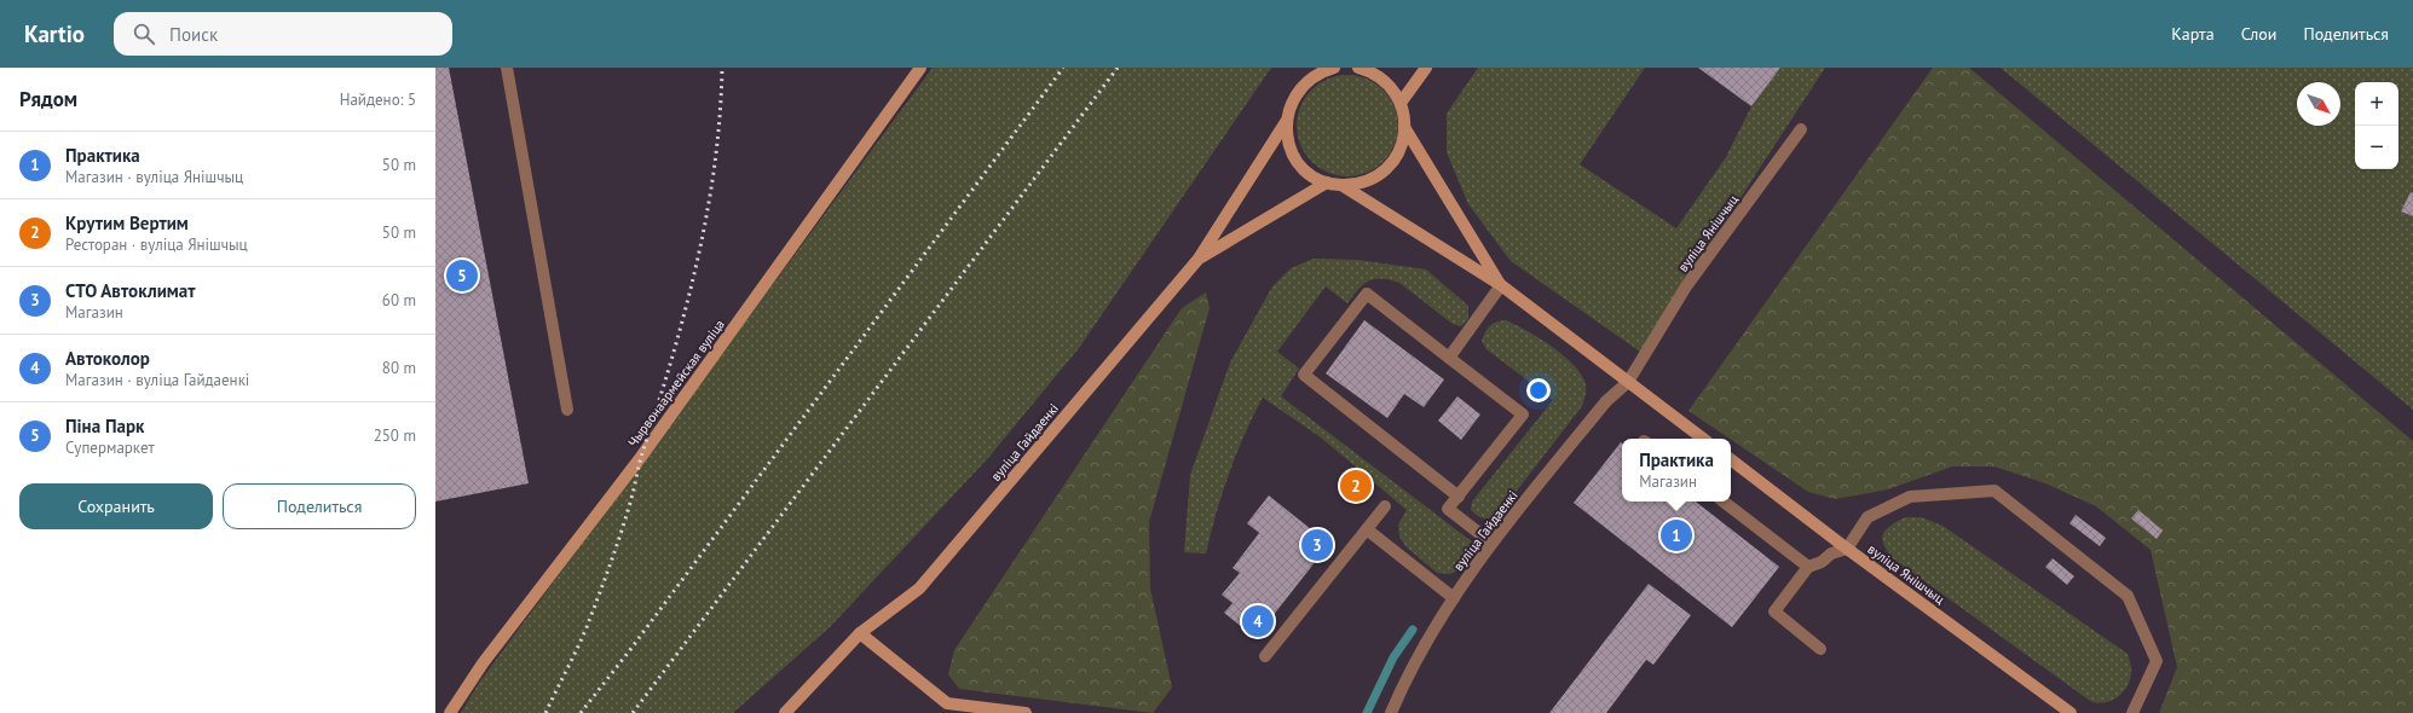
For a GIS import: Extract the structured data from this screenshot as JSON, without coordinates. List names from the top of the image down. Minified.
{"streets":{"street":["вуліца Янішчыц","Чырвонаармейская вуліца","вуліца Гайдаенкі"]},"crossings":[["вуліца Янішчыц","вуліца Гайдаенкі"]],"north":"bottom right","page":{"header":"Kartio","search":"Поиск","nav":["Карта","Слои","Поделиться"],"heading":["Рядом","Найдено: 5"],"map_buttons":["+","−"],"list":[{"mark":"1","name":"Практика","note":"Магазин · вуліца Янішчыц","value":"50 m"},{"mark":"2","name":"Крутим Вертим","note":"Ресторан · вуліца Янішчыц","value":"50 m"},{"mark":"3","name":"СТО Автоклимат","note":"Магазин","value":"60 m"},{"mark":"4","name":"Автоколор","note":"Магазин · вуліца Гайдаенкі","value":"80 m"},{"mark":"5","name":"Піна Парк","note":"Супермаркет","value":"250 m"}],"pins":["5","2","1","3","4"],"popup":["Практика","Магазин"],"buttons":["Сохранить","Поделиться"]}}
